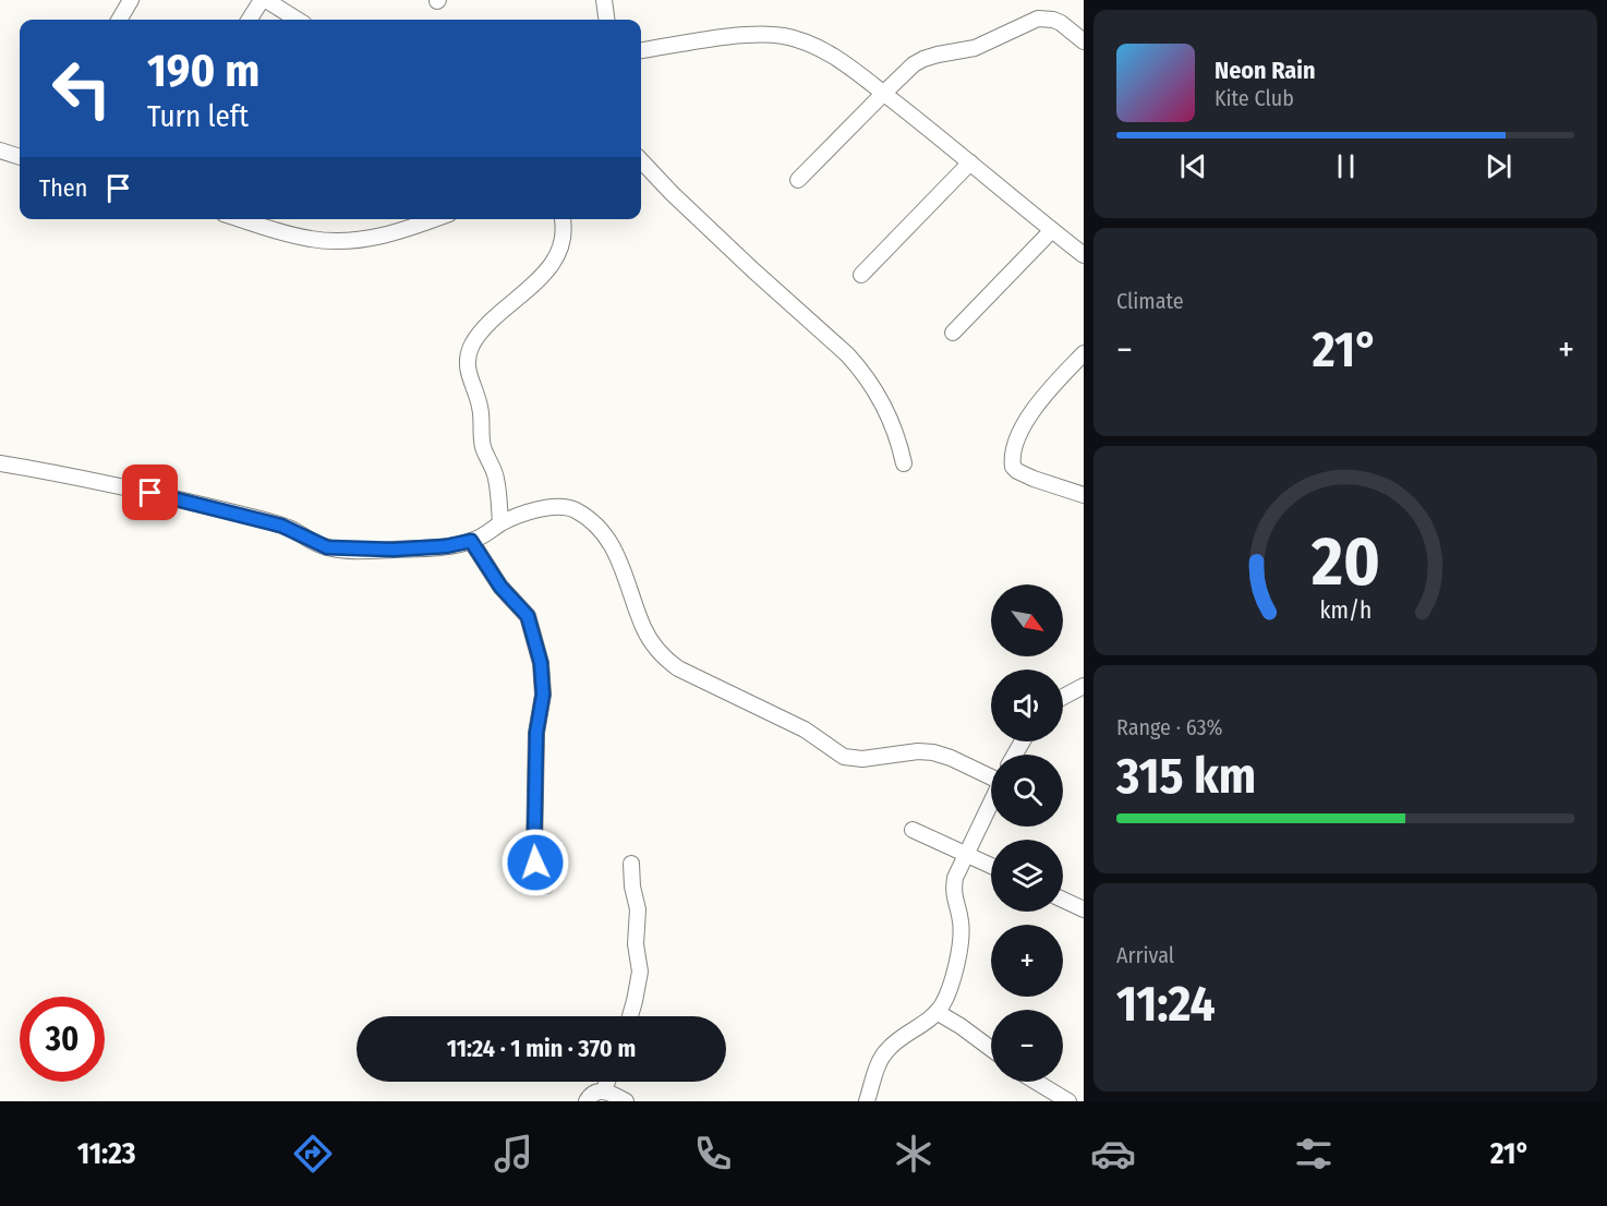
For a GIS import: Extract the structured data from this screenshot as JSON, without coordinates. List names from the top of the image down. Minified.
{"north":"bottom right","page":{"turn":["190 m","Turn left"],"song":["Neon Rain","Kite Club"],"then":"Then","tile":["Climate",["Range · 63%","315 km"],["Arrival","11:24"]],"heat":["−","21°","+"],"map_buttons":["+","−"],"limit":"30","trip":"11:24 · 1 min · 370 m","tabs":["11:23","21°"],"gauge":["20","km/h"]}}
